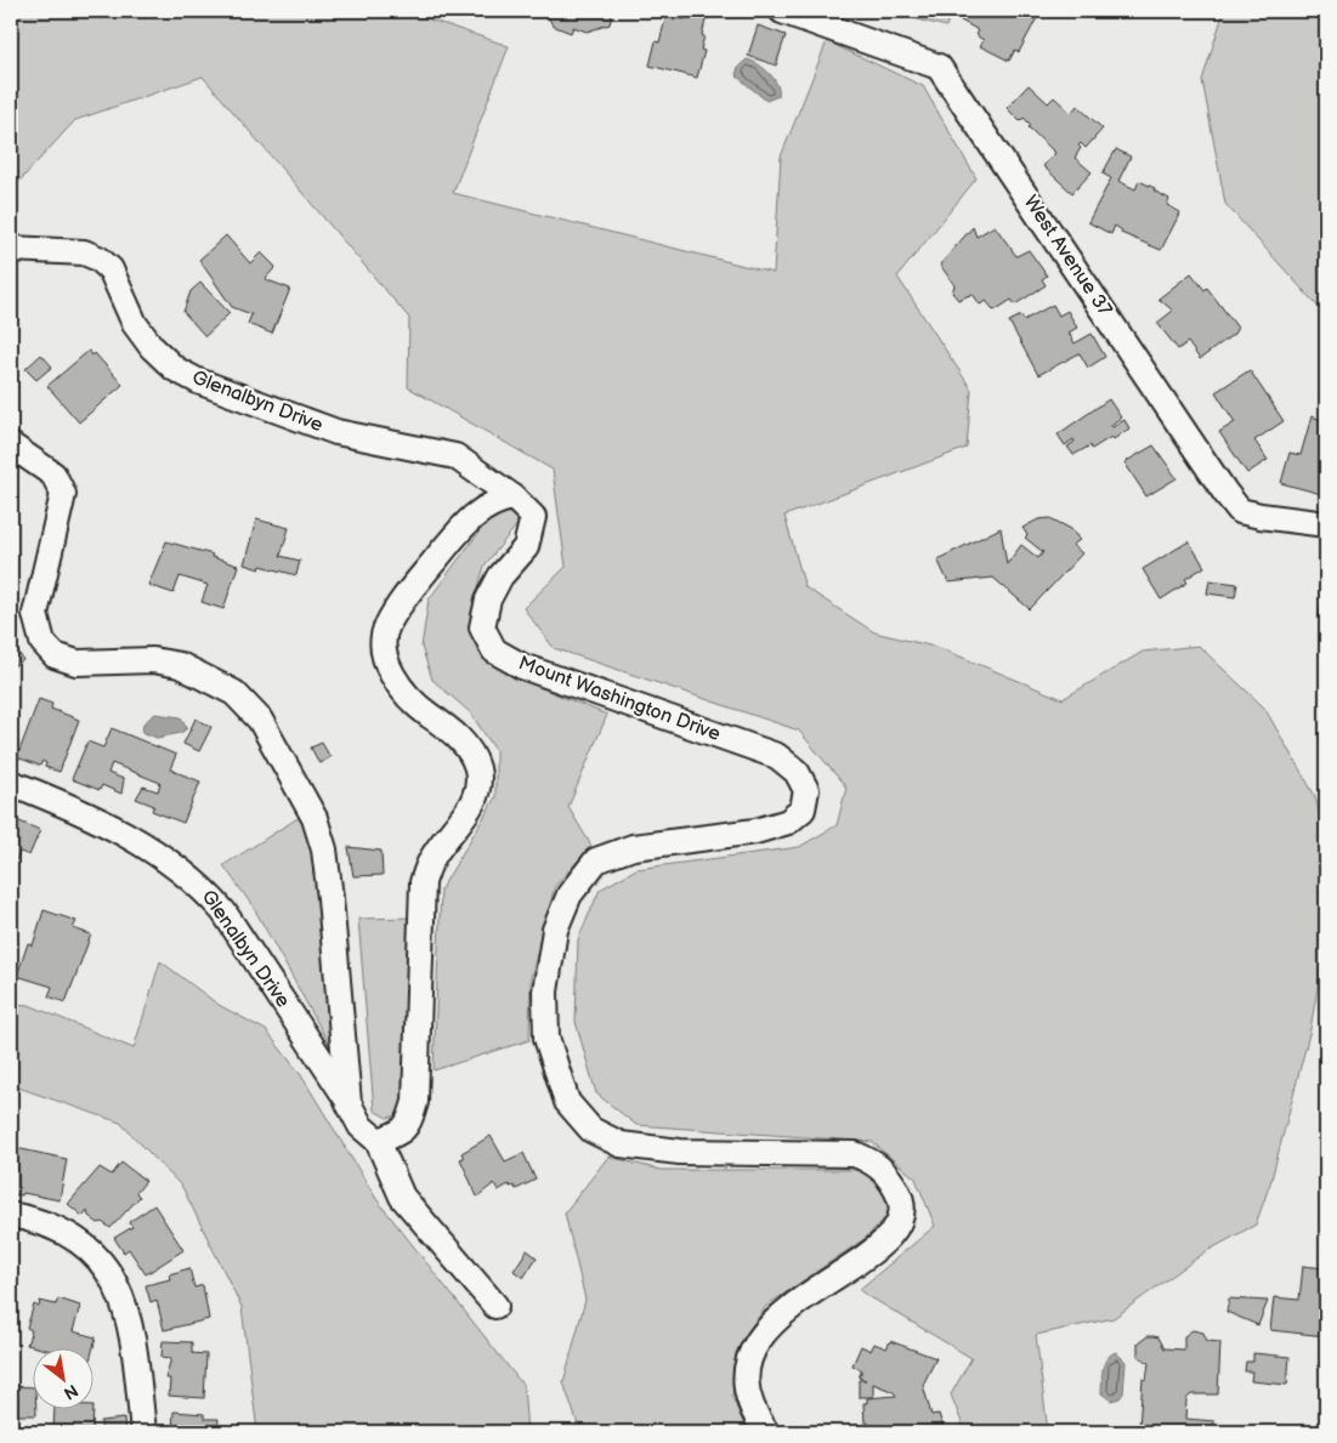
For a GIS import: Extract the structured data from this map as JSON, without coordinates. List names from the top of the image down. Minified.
{"streets":{"street":["West Avenue 37","Glenalbyn Drive","Mount Washington Drive"]},"crossings":[["Glenalbyn Drive","Mount Washington Drive"]],"north":"bottom right"}
